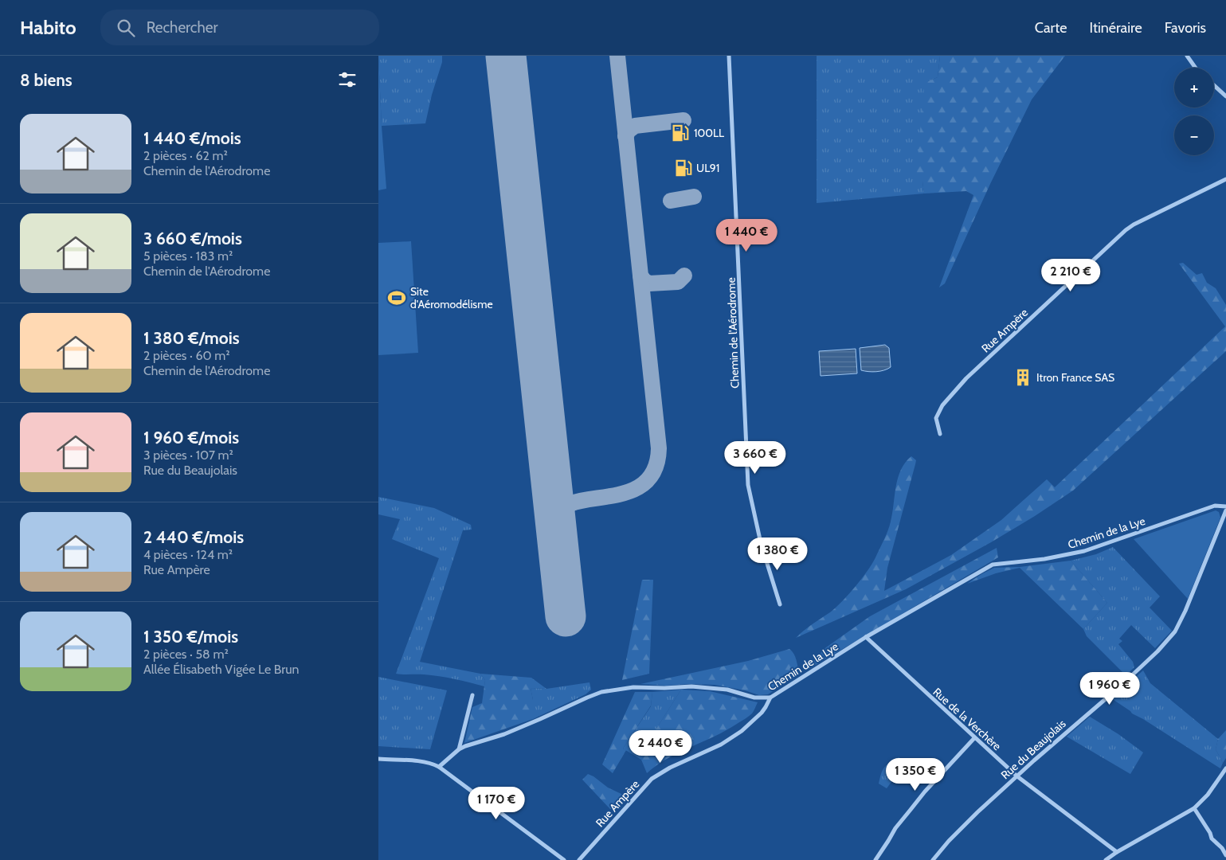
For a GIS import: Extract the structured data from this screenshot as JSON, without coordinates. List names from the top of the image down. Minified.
{"streets":{"street":["Rue Ampère","Chemin de l'Aérodrome","Chemin de la Lye","Rue de la Verchère","Rue du Beaujolais"]},"crossings":[["Rue Ampère","Chemin de la Lye"],["Chemin de la Lye","Rue de la Verchère"],["Rue de la Verchère","Rue du Beaujolais"]],"places":{"fuel station":["100LL","UL91"],"sports":["Site d'Aéromodélisme"],"building":["Itron France SAS"]},"page":{"header":"Habito","search":"Rechercher","nav":["Carte","Itinéraire","Favoris"],"heading":"8 biens","map_buttons":["+","−"],"list":[{"name":"1 440 €/mois","note":"2 pièces · 62 m² · Chemin de l'Aérodrome"},{"name":"3 660 €/mois","note":"5 pièces · 183 m² · Chemin de l'Aérodrome"},{"name":"1 380 €/mois","note":"2 pièces · 60 m² · Chemin de l'Aérodrome"},{"name":"1 960 €/mois","note":"3 pièces · 107 m² · Rue du Beaujolais"},{"name":"2 440 €/mois","note":"4 pièces · 124 m² · Rue Ampère"},{"name":"1 350 €/mois","note":"2 pièces · 58 m² · Allée Élisabeth Vigée Le Brun"}],"price":["1 440 €","2 210 €","3 660 €","1 380 €","1 960 €","2 440 €","1 350 €","1 170 €"]}}
